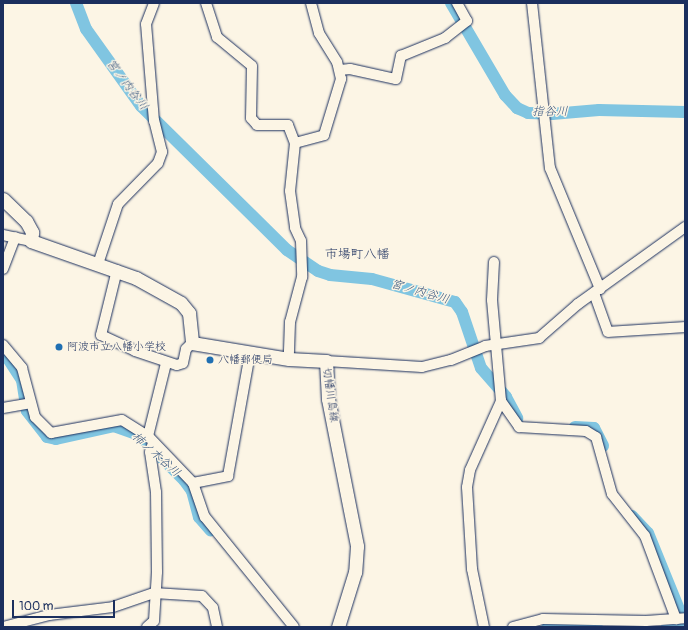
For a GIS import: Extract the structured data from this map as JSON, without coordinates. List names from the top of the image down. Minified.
{"streets":{"main road":["切幡川島線"]},"districts":["市場町八幡"],"water":["宮ノ内谷川","指谷川","柿ノ木谷川"],"places":["阿波市立八幡小学校","八幡郵便局"],"scale_bar":"100 m"}
